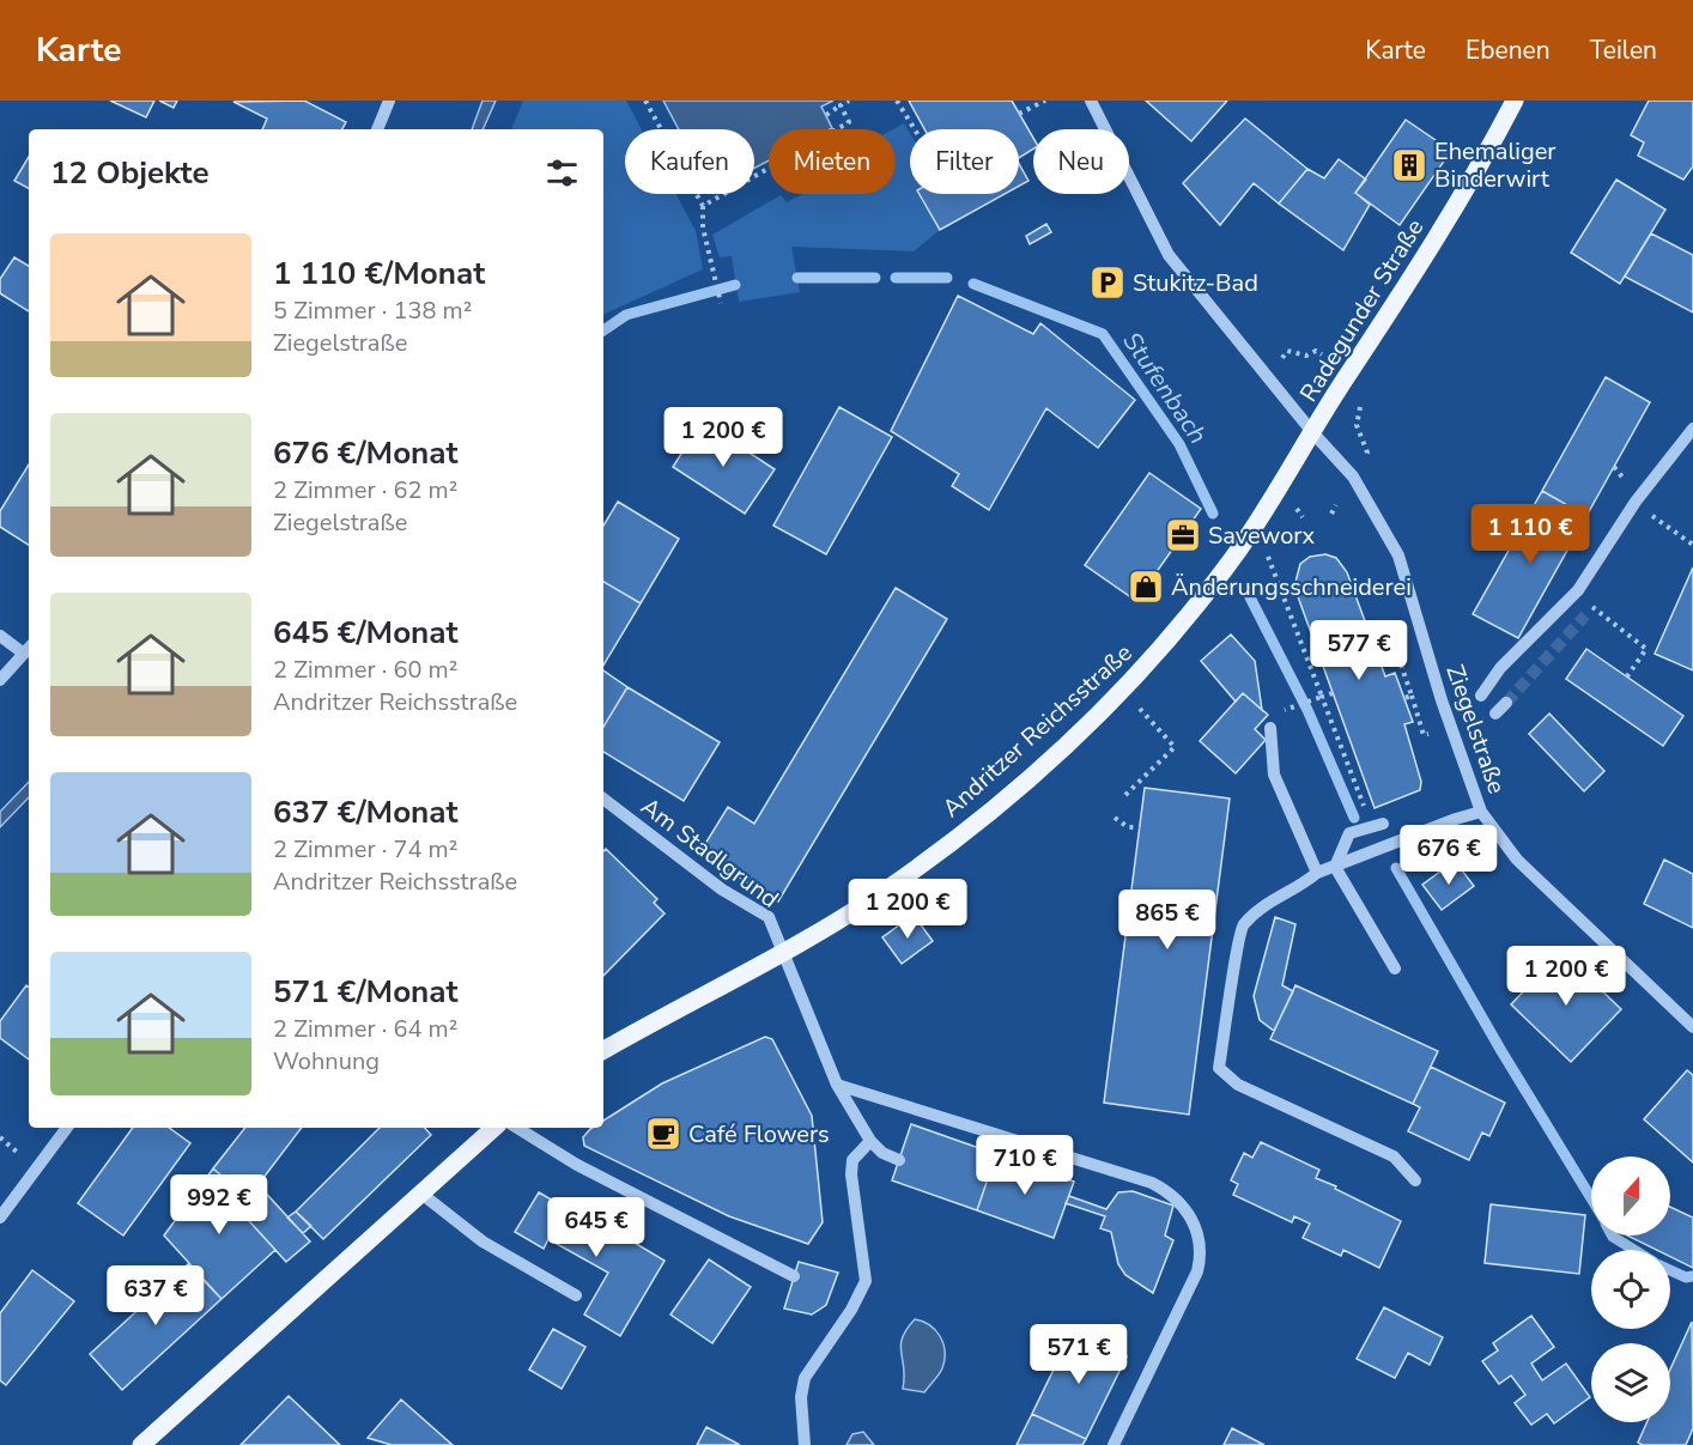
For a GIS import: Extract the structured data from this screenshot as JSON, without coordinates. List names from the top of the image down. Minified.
{"streets":{"main road":["Radegunder Straße","Andritzer Reichsstraße"],"street":["Ziegelstraße","Am Stadlgrund"]},"crossings":[["Radegunder Straße","Ziegelstraße"],["Radegunder Straße","Andritzer Reichsstraße"],["Ziegelstraße","Andritzer Reichsstraße"],["Andritzer Reichsstraße","Am Stadlgrund"]],"water":["Stufenbach"],"places":{"building":["Ehemaliger Binderwirt"],"parking":["Stukitz-Bad"],"office":["Saveworx"],"shop":["Änderungsschneiderei"],"cafe":["Café Flowers"]},"north":"top","page":{"header":"Karte","nav":["Karte","Ebenen","Teilen"],"chip":["Kaufen","Mieten","Filter","Neu"],"heading":"12 Objekte","list":[{"name":"1 110 €/Monat","note":"5 Zimmer · 138 m² · Ziegelstraße"},{"name":"676 €/Monat","note":"2 Zimmer · 62 m² · Ziegelstraße"},{"name":"645 €/Monat","note":"2 Zimmer · 60 m² · Andritzer Reichsstraße"},{"name":"637 €/Monat","note":"2 Zimmer · 74 m² · Andritzer Reichsstraße"},{"name":"571 €/Monat","note":"2 Zimmer · 64 m² · Wohnung"}],"price":["1 200 €","1 110 €","577 €","676 €","1 200 €","865 €","1 200 €","710 €","992 €","645 €","637 €","571 €"]}}
